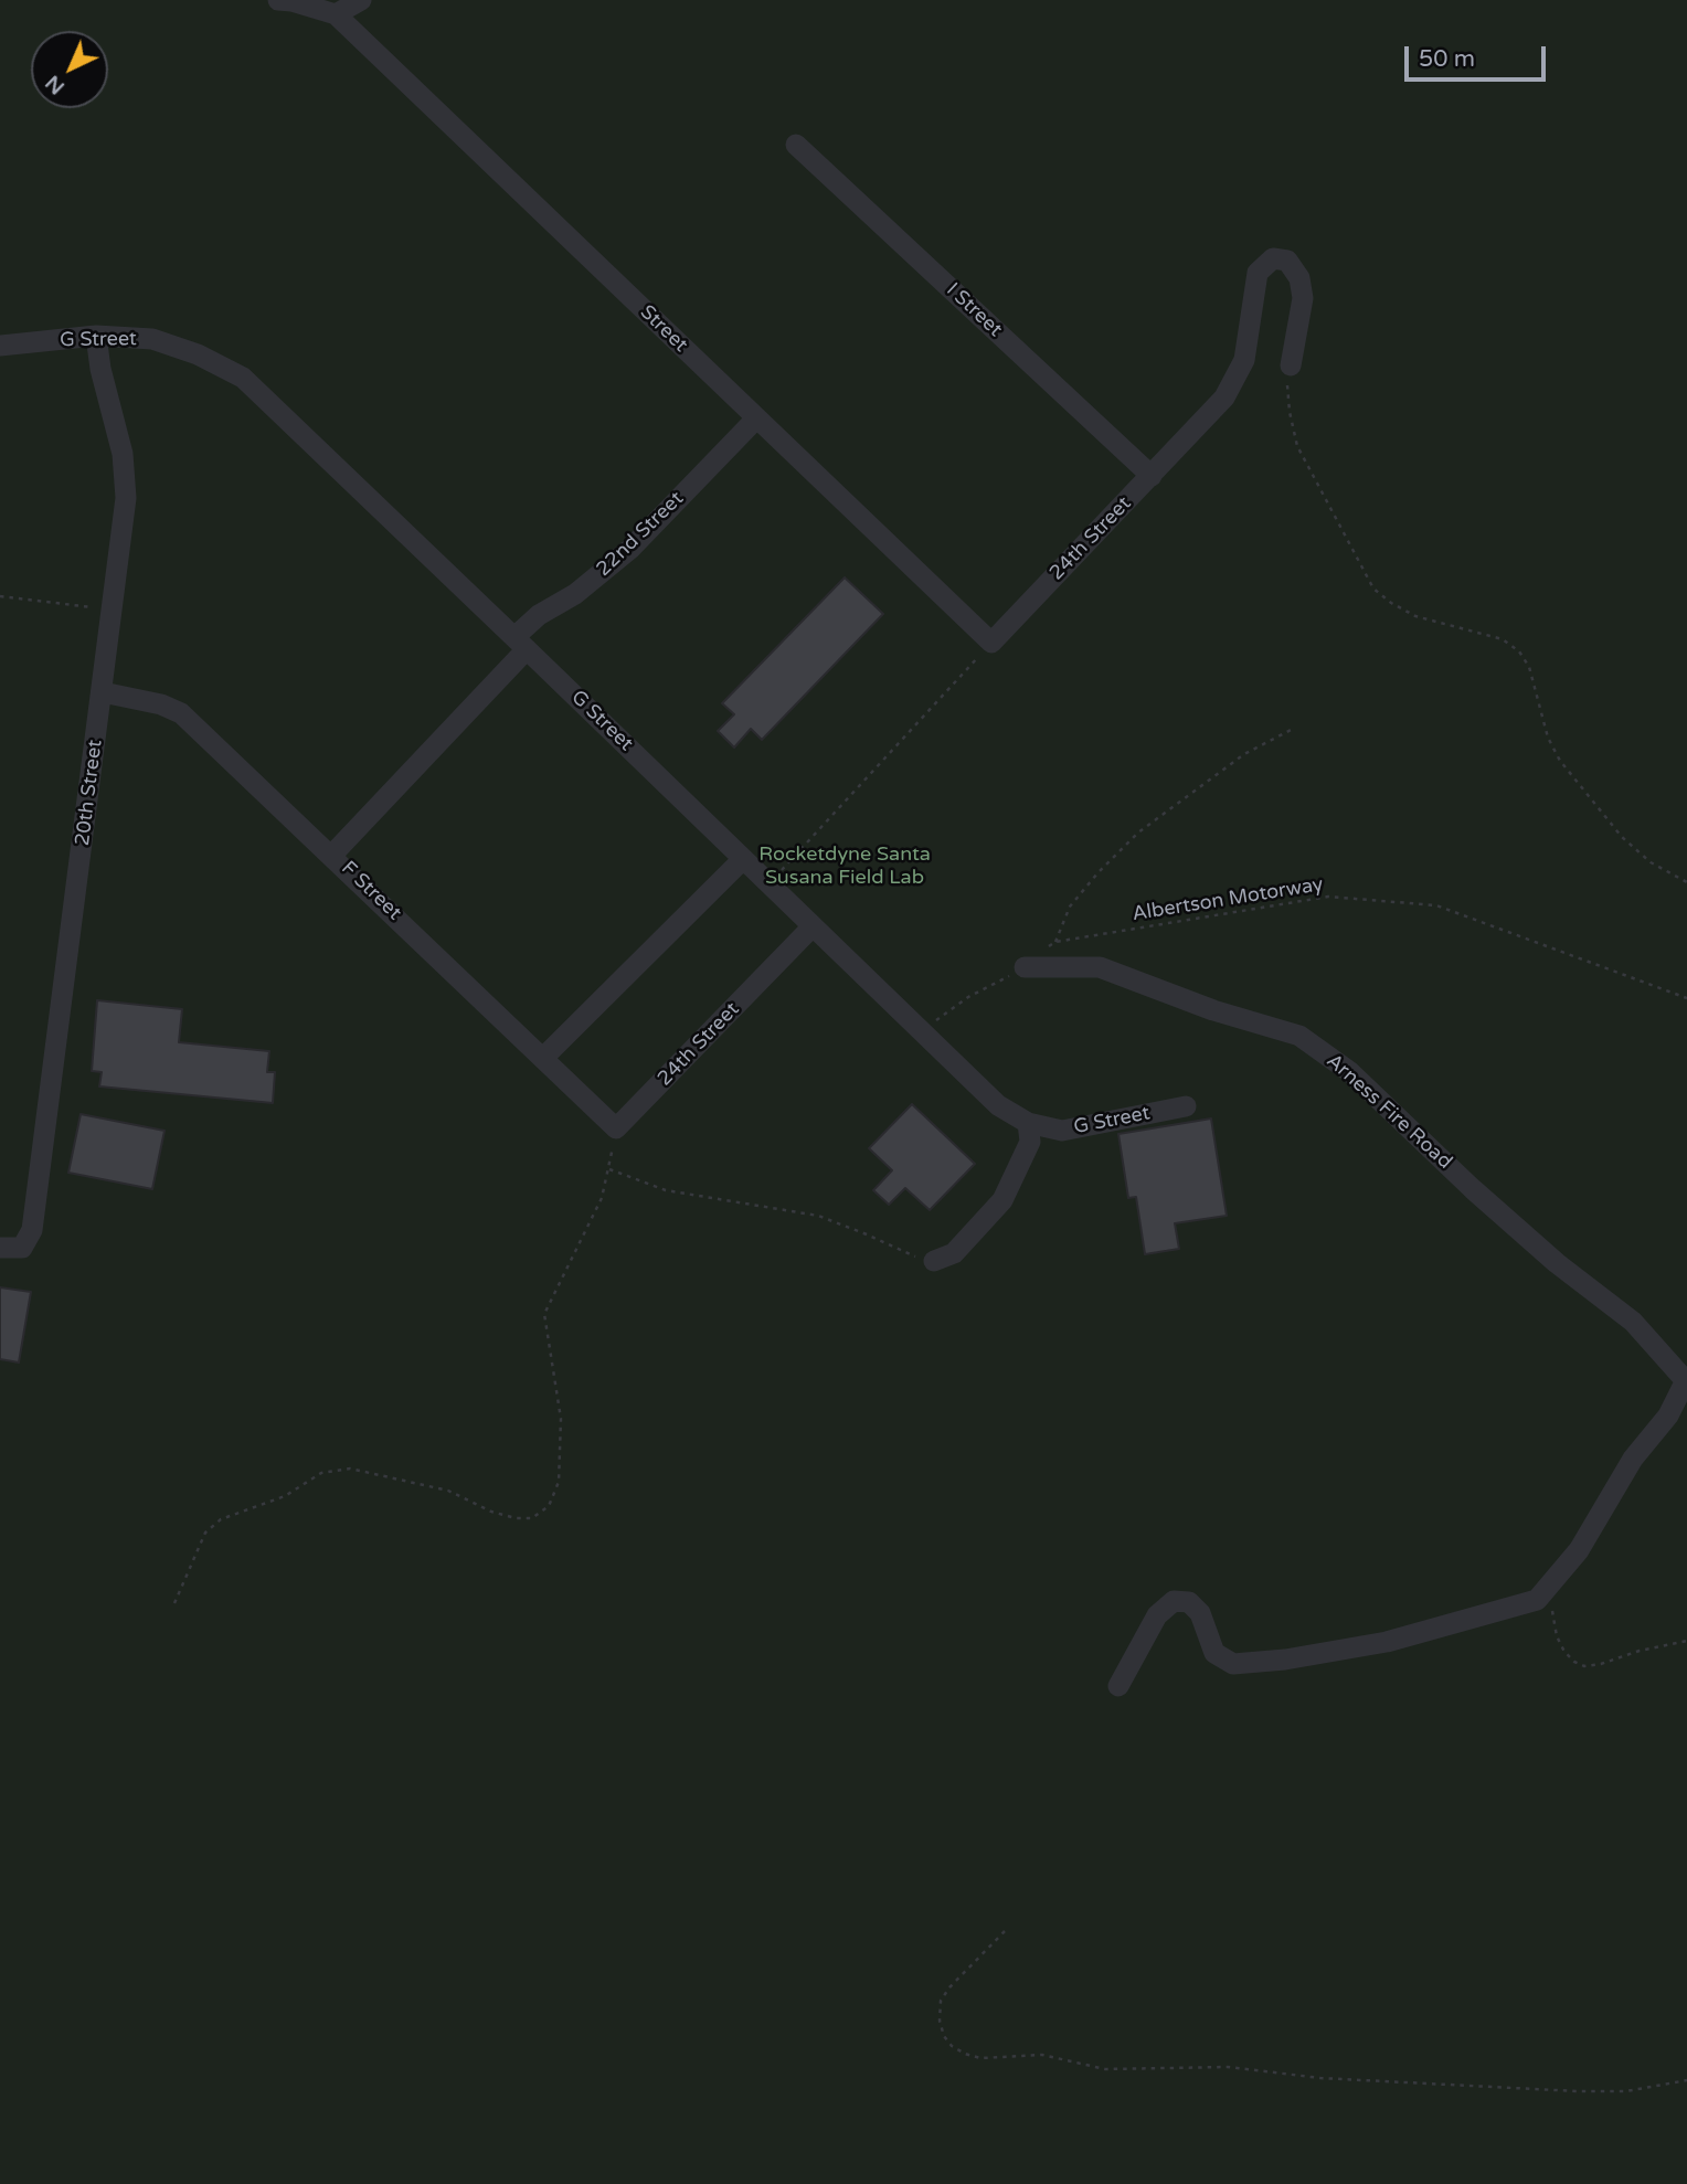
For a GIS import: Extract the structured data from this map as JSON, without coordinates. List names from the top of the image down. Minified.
{"streets":{"lane":["I Street","Street","G Street","22nd Street","24th Street","20th Street","F Street","Arness Fire Road"],"path":["Albertson Motorway"]},"crossings":[["I Street","24th Street"],["Street","22nd Street"],["Street","24th Street"],["G Street","22nd Street"],["G Street","24th Street"],["G Street","20th Street"],["G Street","Albertson Motorway"],["22nd Street","F Street"],["24th Street","F Street"],["20th Street","F Street"],["Albertson Motorway","Arness Fire Road"]],"parks":["Rocketdyne Santa Susana Field Lab"],"scale_bar":"50 m","north":"bottom left"}
